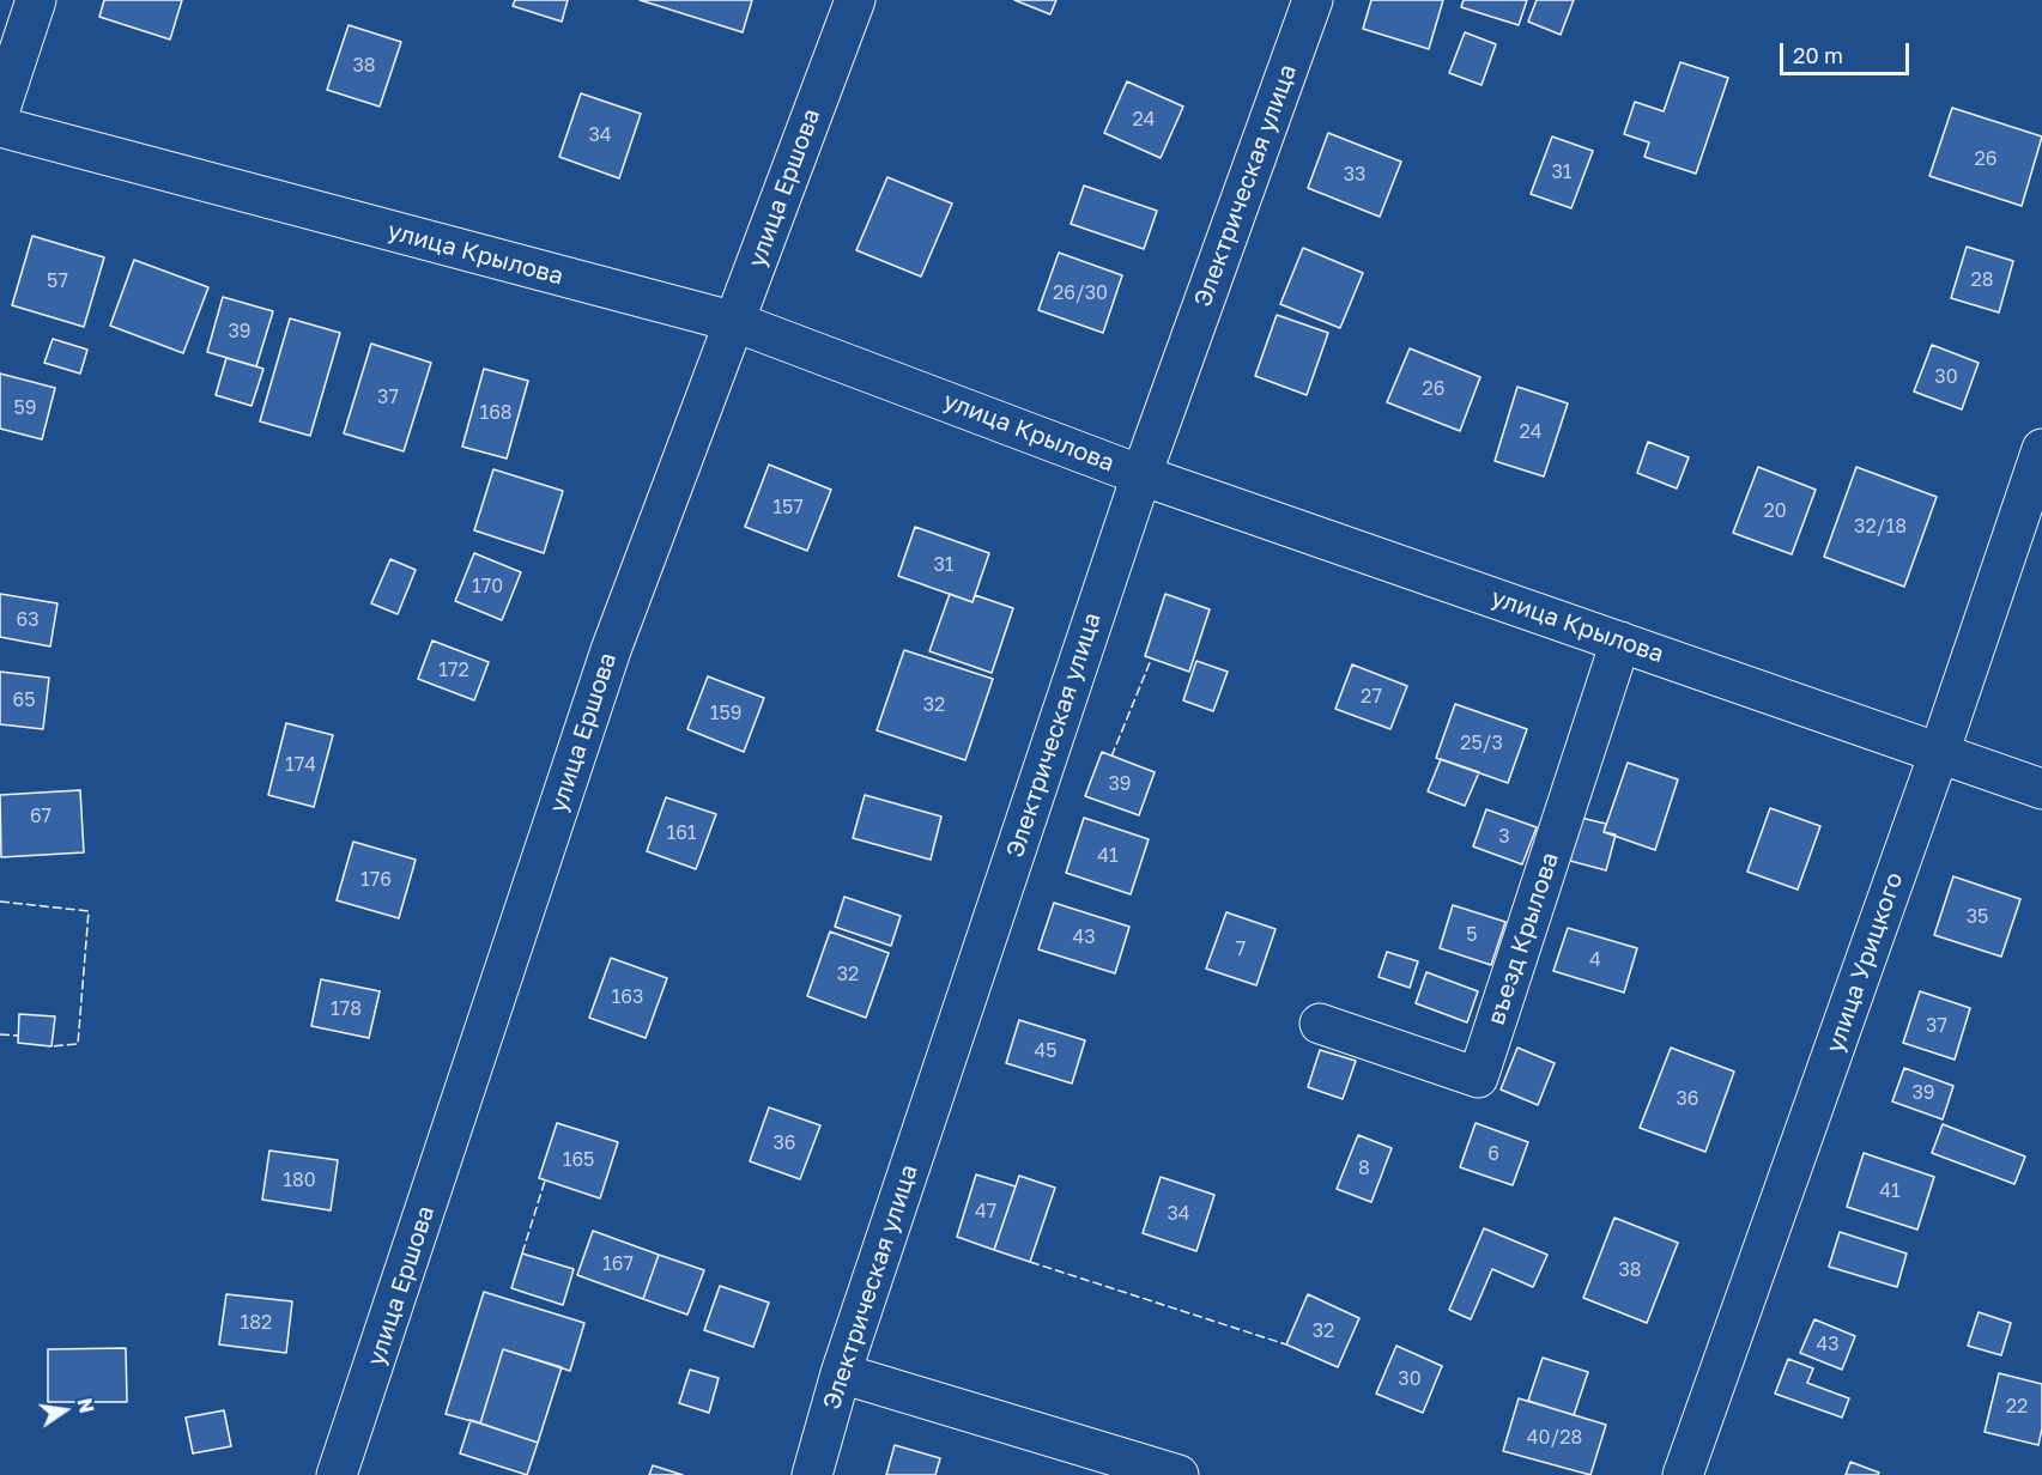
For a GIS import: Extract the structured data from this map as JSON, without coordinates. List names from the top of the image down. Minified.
{"streets":{"street":["Электрическая улица","улица Ершова","улица Крылова","въезд Крылова","улица Урицкого"]},"crossings":[["Электрическая улица","улица Крылова"],["улица Ершова","улица Крылова"],["улица Крылова","въезд Крылова"],["улица Крылова","улица Урицкого"]],"house_numbers":["38","24","34","26","31","33","28","57","26/30","39","30","26","37","59","168","24","157","20","32/18","31","170","63","172","27","65","32","159","25/3","174","39","67","161","3","41","176","35","5","43","7","4","32","163","178","37","45","39","36","36","6","165","8","180","41","47","34","167","38","182","32","43","30","22","40/28"],"scale_bar":"20 m","north":"right"}
